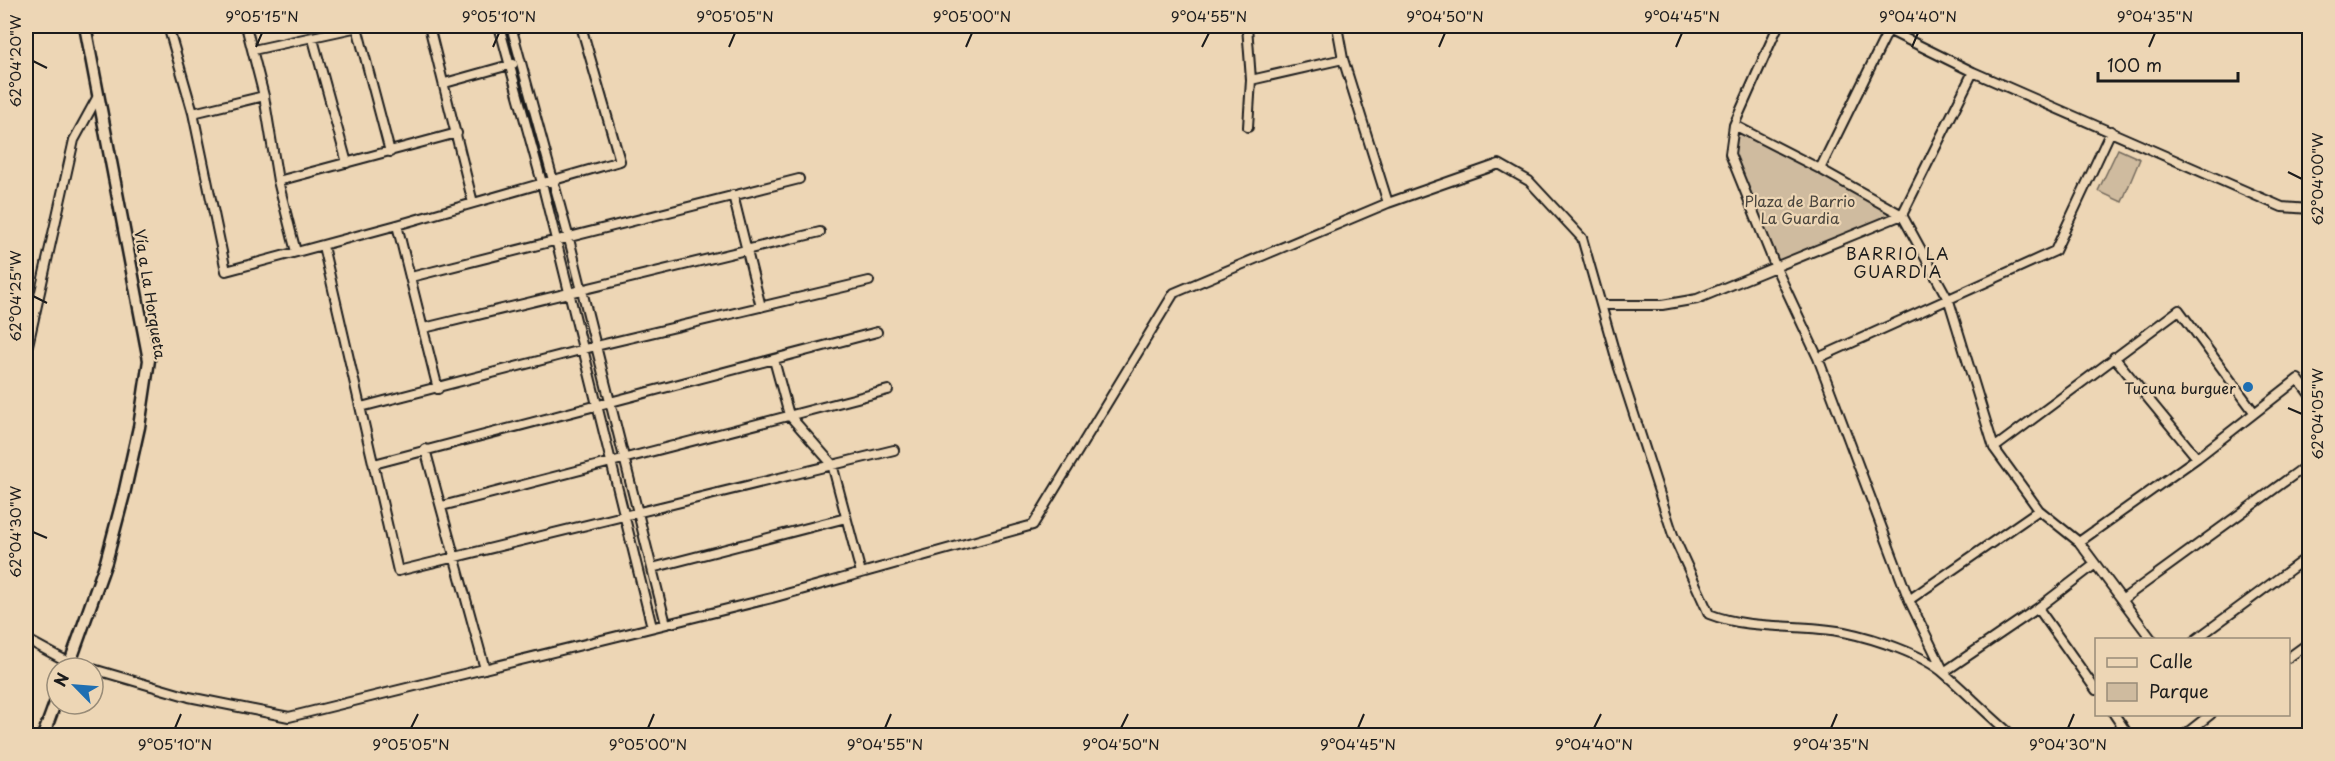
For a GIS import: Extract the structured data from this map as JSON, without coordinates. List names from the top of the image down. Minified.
{"streets":{"main road":["Vía a La Horqueta"]},"districts":["BARRIO LA GUARDIA"],"parks":["Plaza de Barrio La Guardia"],"places":["Tucuna burguer"],"legend":["Calle","Parque"],"scale_bar":"100 m","north":"top left","coordinates":["9°05'15\"N","9°05'10\"N","9°05'05\"N","9°05'00\"N","9°04'55\"N","9°04'50\"N","9°04'45\"N","9°04'40\"N","9°04'35\"N","62°04'20\"W","62°04'00\"W","62°04'25\"W","62°04'05\"W","62°04'30\"W","9°04'30\"N"]}
